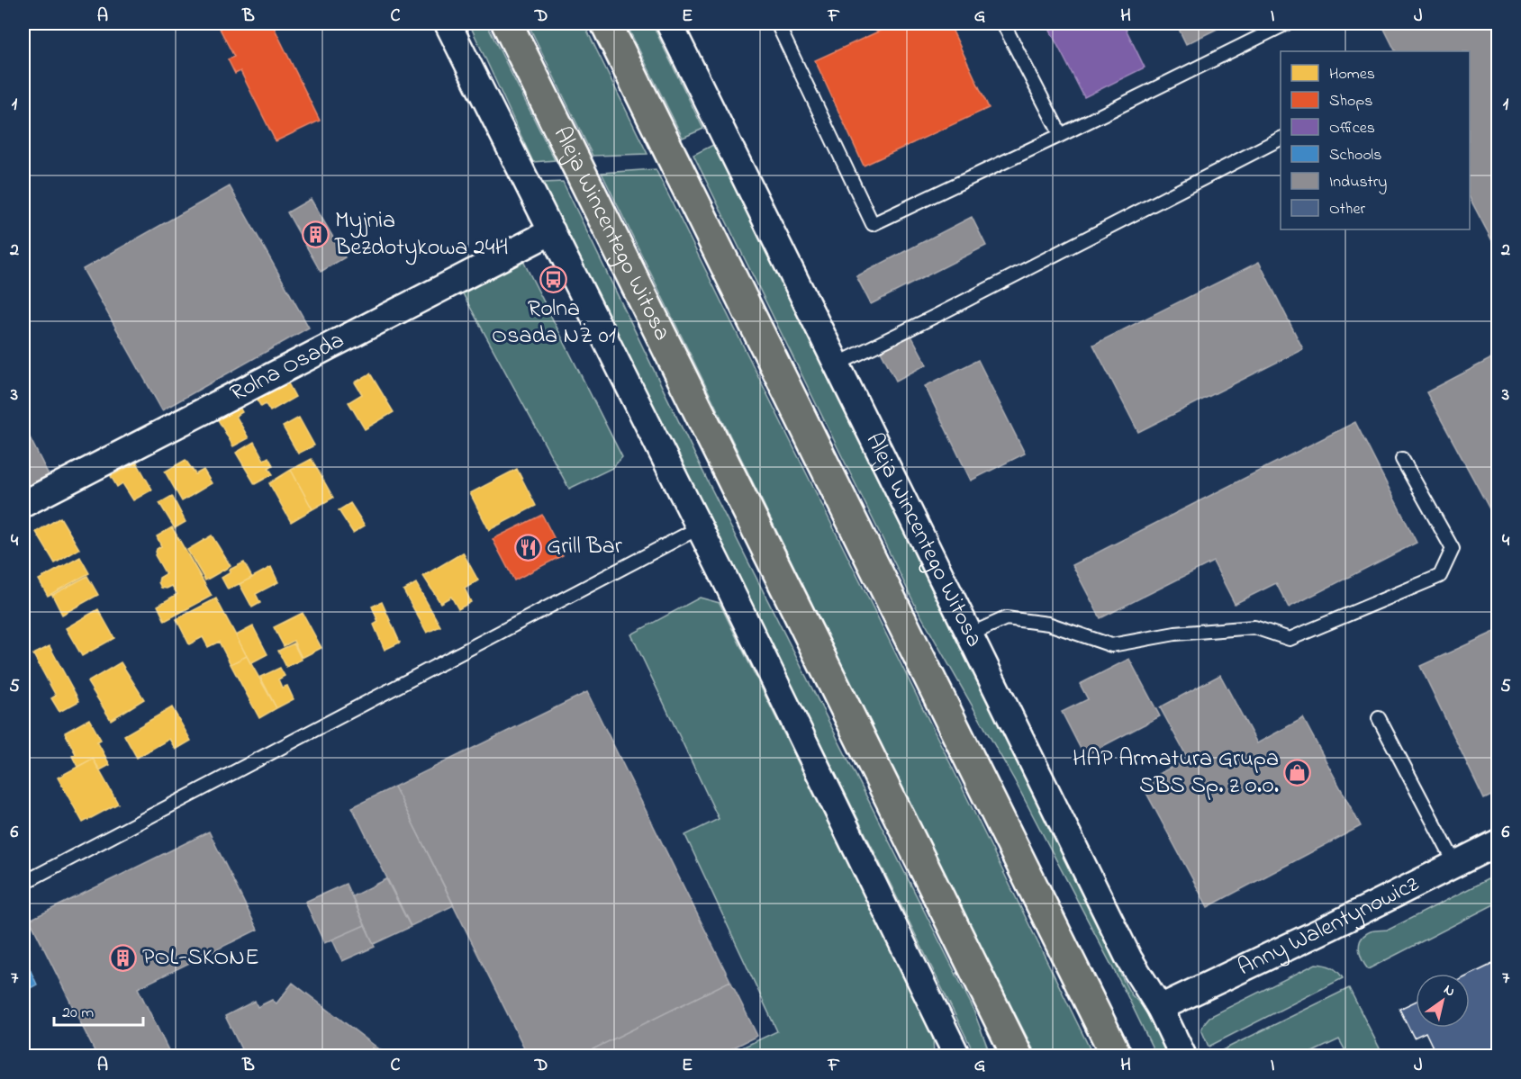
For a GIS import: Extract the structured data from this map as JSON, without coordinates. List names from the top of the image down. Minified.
{"streets":{"main road":["Aleja Wincentego Witosa"],"street":["Rolna Osada","Anny Walentynowicz"]},"crossings":[["Aleja Wincentego Witosa","Anny Walentynowicz"]],"places":{"building":["Myjnia Bezdotykowa 24H","POL-SKONE"],"bus stop":["Rolna Osada NŻ 01"],"restaurant":["Grill Bar"],"shop":["HAP Armatura Grupa SBS Sp. z o.o."]},"legend":["Homes","Shops","Offices","Schools","Industry","Other"],"scale_bar":"20 m","north":"top right","grid":{"columns":["A","B","C","D","E","F","G","H","I","J"],"rows":["1","2","3","4","5","6","7"]}}
